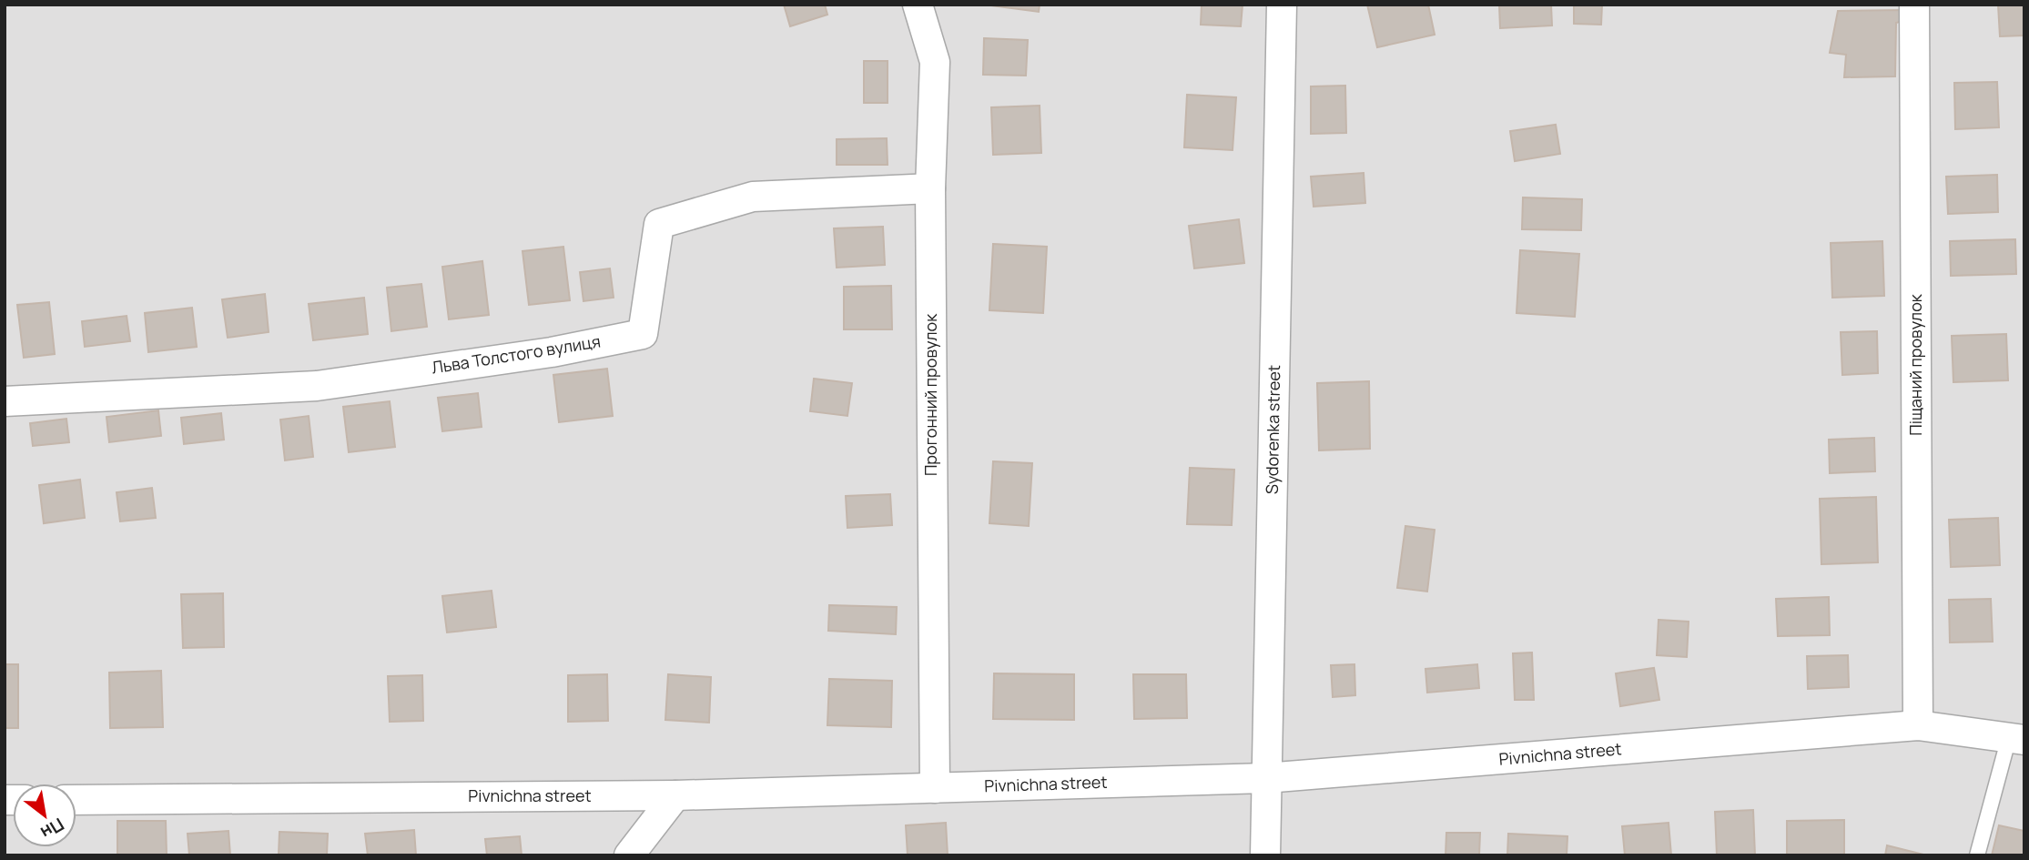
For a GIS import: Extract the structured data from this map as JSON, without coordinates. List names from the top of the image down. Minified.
{"streets":{"street":["Льва Толстого вулиця","Піщаний провулок","Прогонний провулок","Sydorenka street","Pivnichna street"]},"crossings":[["Льва Толстого вулиця","Прогонний провулок"],["Піщаний провулок","Pivnichna street"],["Прогонний провулок","Pivnichna street"],["Sydorenka street","Pivnichna street"]],"north":"bottom right"}
